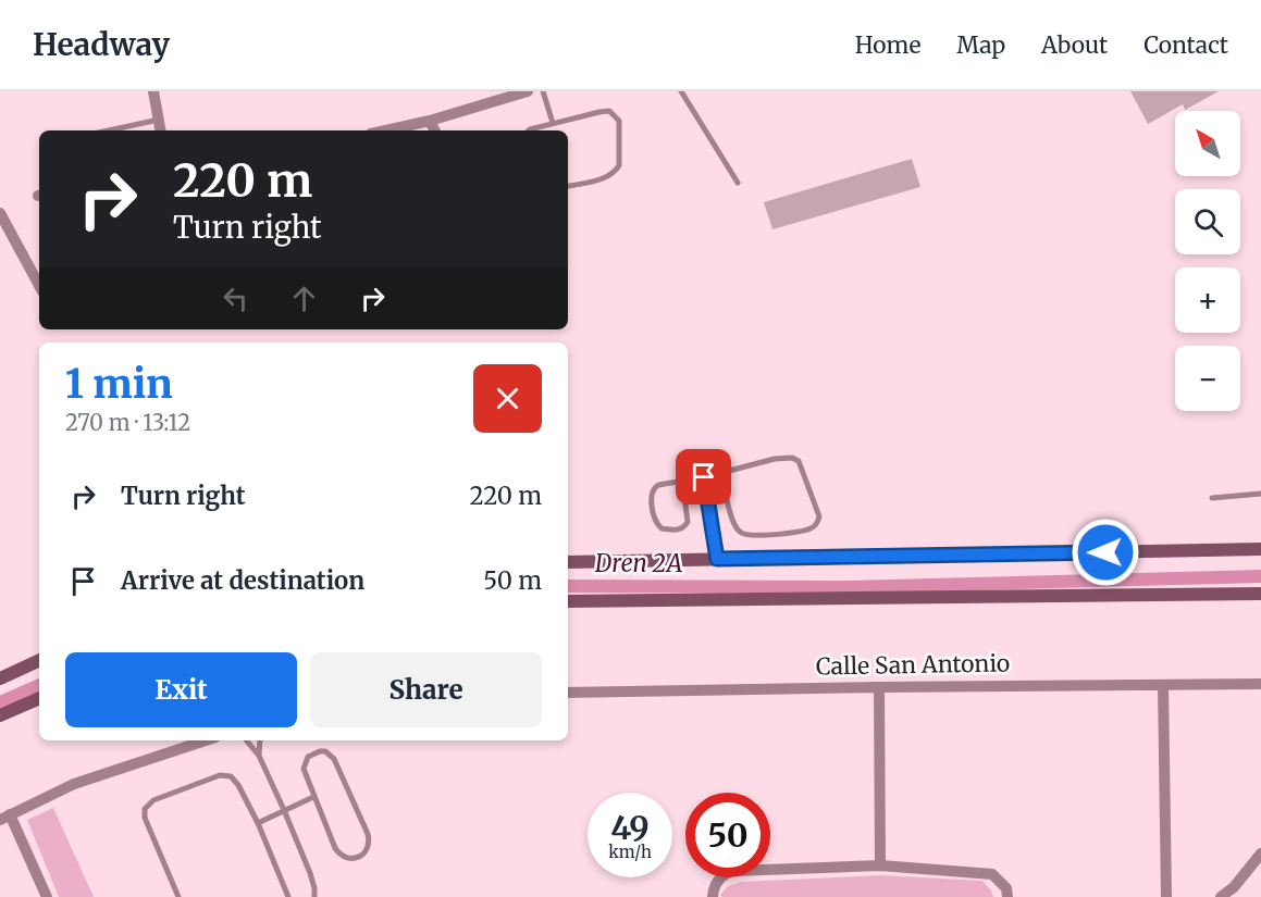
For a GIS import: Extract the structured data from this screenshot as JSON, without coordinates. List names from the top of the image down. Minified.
{"streets":{"street":["Calle San Antonio"]},"water":["Dren 2A"],"north":"top left","page":{"header":"Headway","nav":["Home","Map","About","Contact"],"map_buttons":["+","−"],"turn":["220 m","Turn right"],"heading":["1 min","270 m · 13:12"],"list":[{"name":"Turn right","value":"220 m"},{"name":"Arrive at destination","value":"50 m"}],"buttons":["Exit","Share"],"speed":"49 km/h","limit":"50"}}
